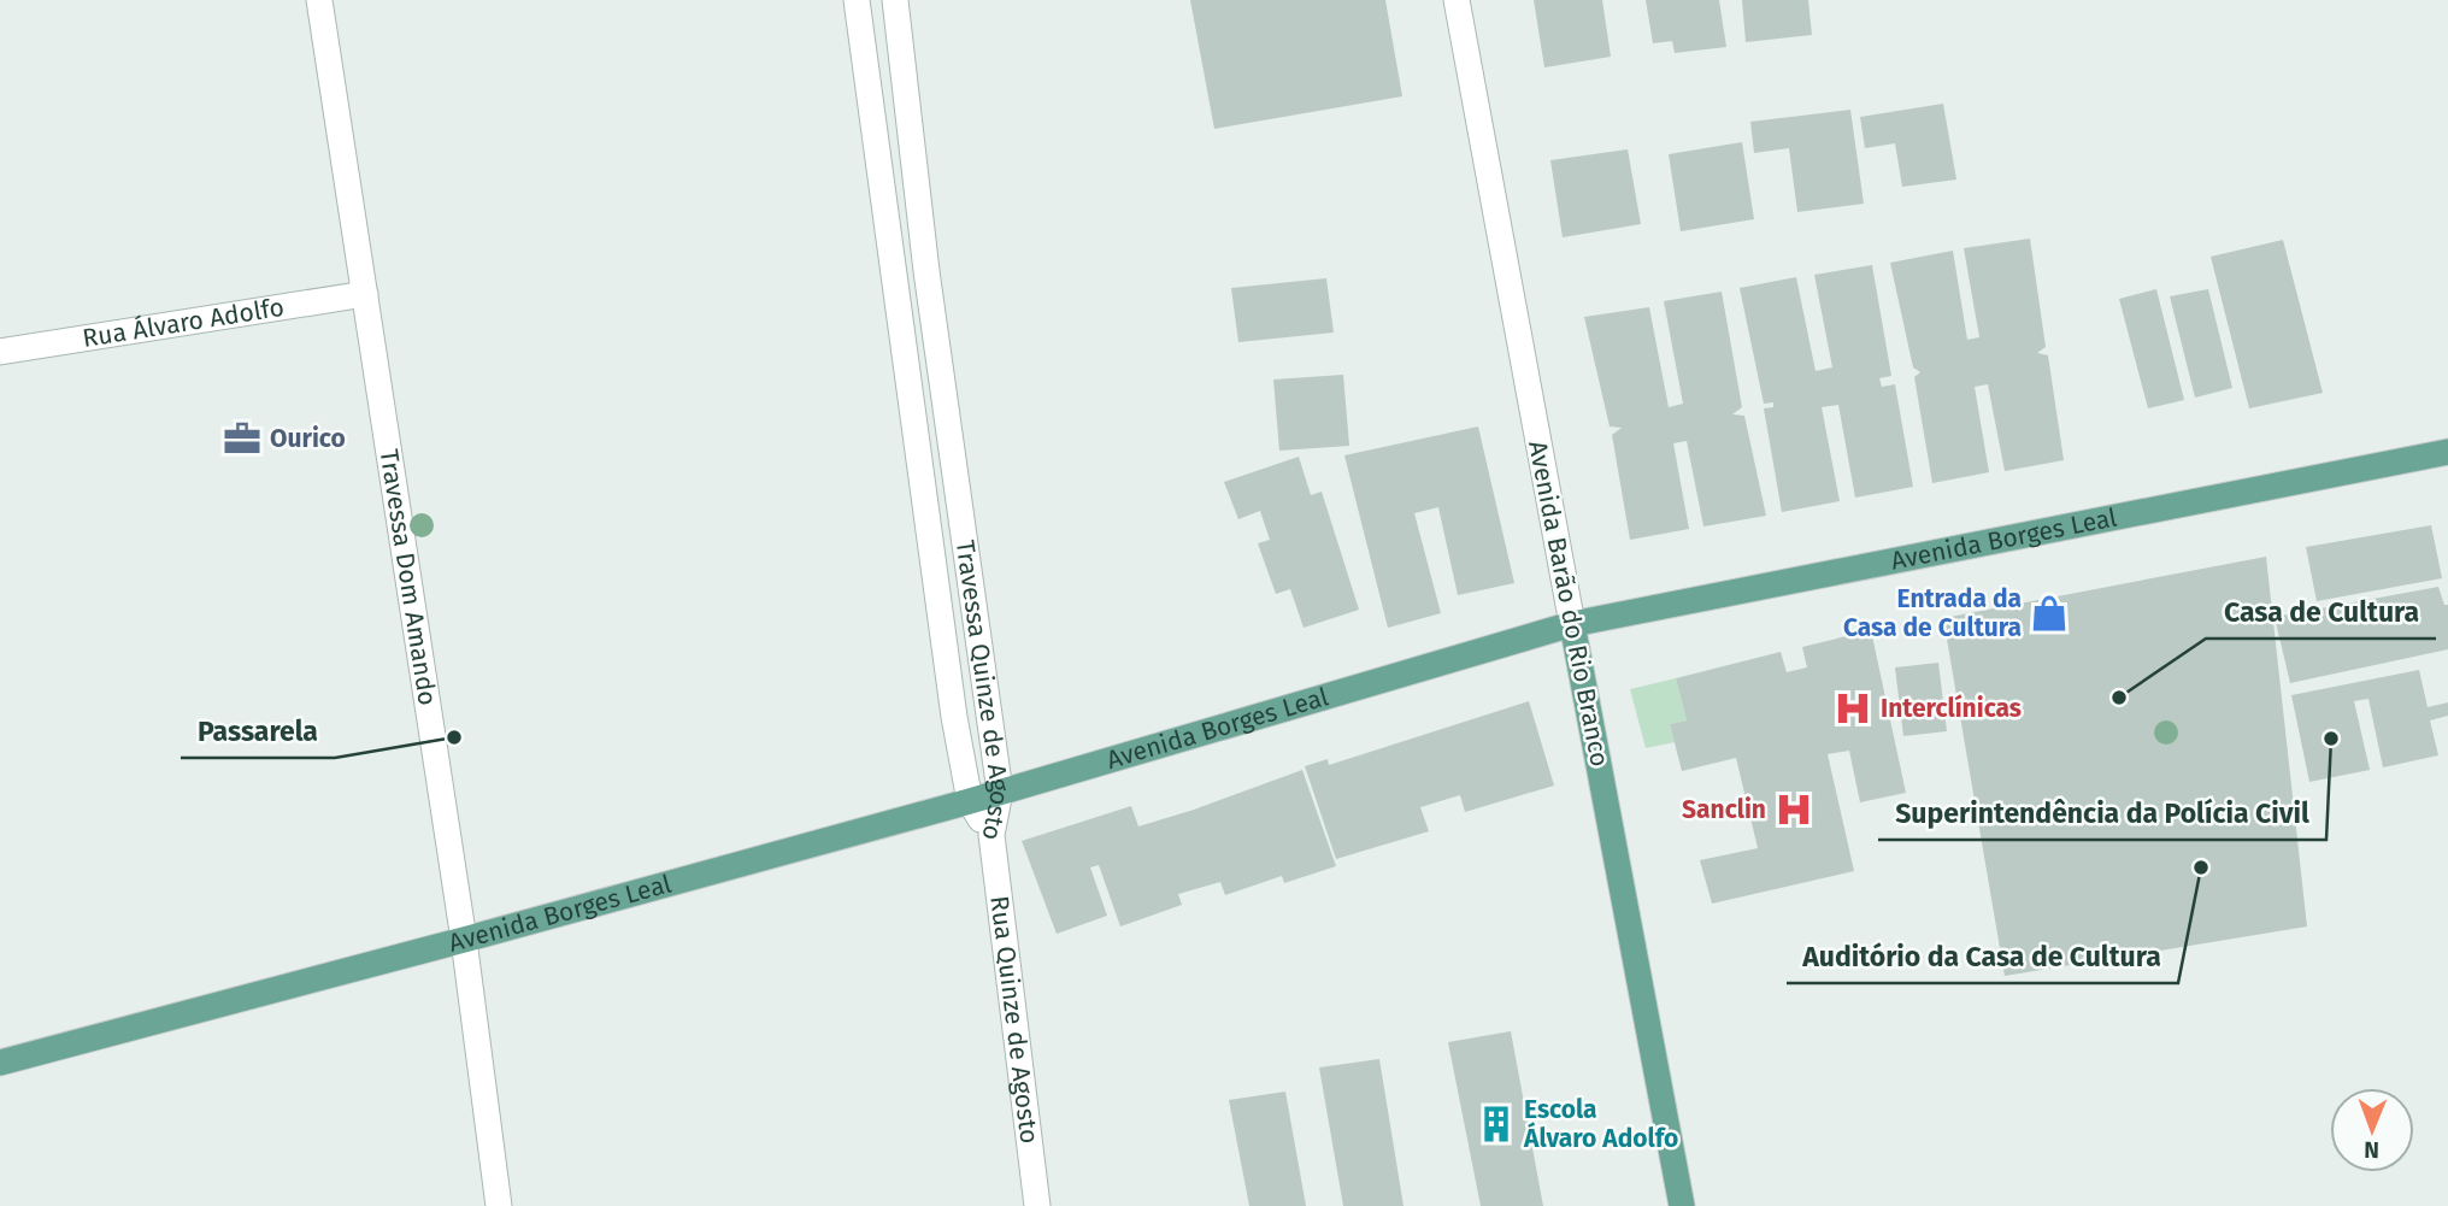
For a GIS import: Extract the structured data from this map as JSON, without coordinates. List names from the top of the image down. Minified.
{"streets":{"main road":["Avenida Borges Leal","Avenida Barão do Rio Branco"],"street":["Rua Álvaro Adolfo","Travessa Dom Amando","Travessa Quinze de Agosto","Rua Quinze de Agosto"]},"crossings":[["Rua Álvaro Adolfo","Travessa Dom Amando"],["Avenida Borges Leal","Travessa Dom Amando"],["Avenida Borges Leal","Avenida Barão do Rio Branco"],["Avenida Borges Leal","Travessa Quinze de Agosto"],["Travessa Quinze de Agosto","Rua Quinze de Agosto"]],"places":{"office":["Ourico"],"shop":["Entrada da Casa de Cultura"],"other":["Casa de Cultura","Passarela","Superintendência da Polícia Civil","Auditório da Casa de Cultura"],"hospital":["Interclínicas","Sanclin"],"building":["Escola Álvaro Adolfo"]},"north":"bottom"}
